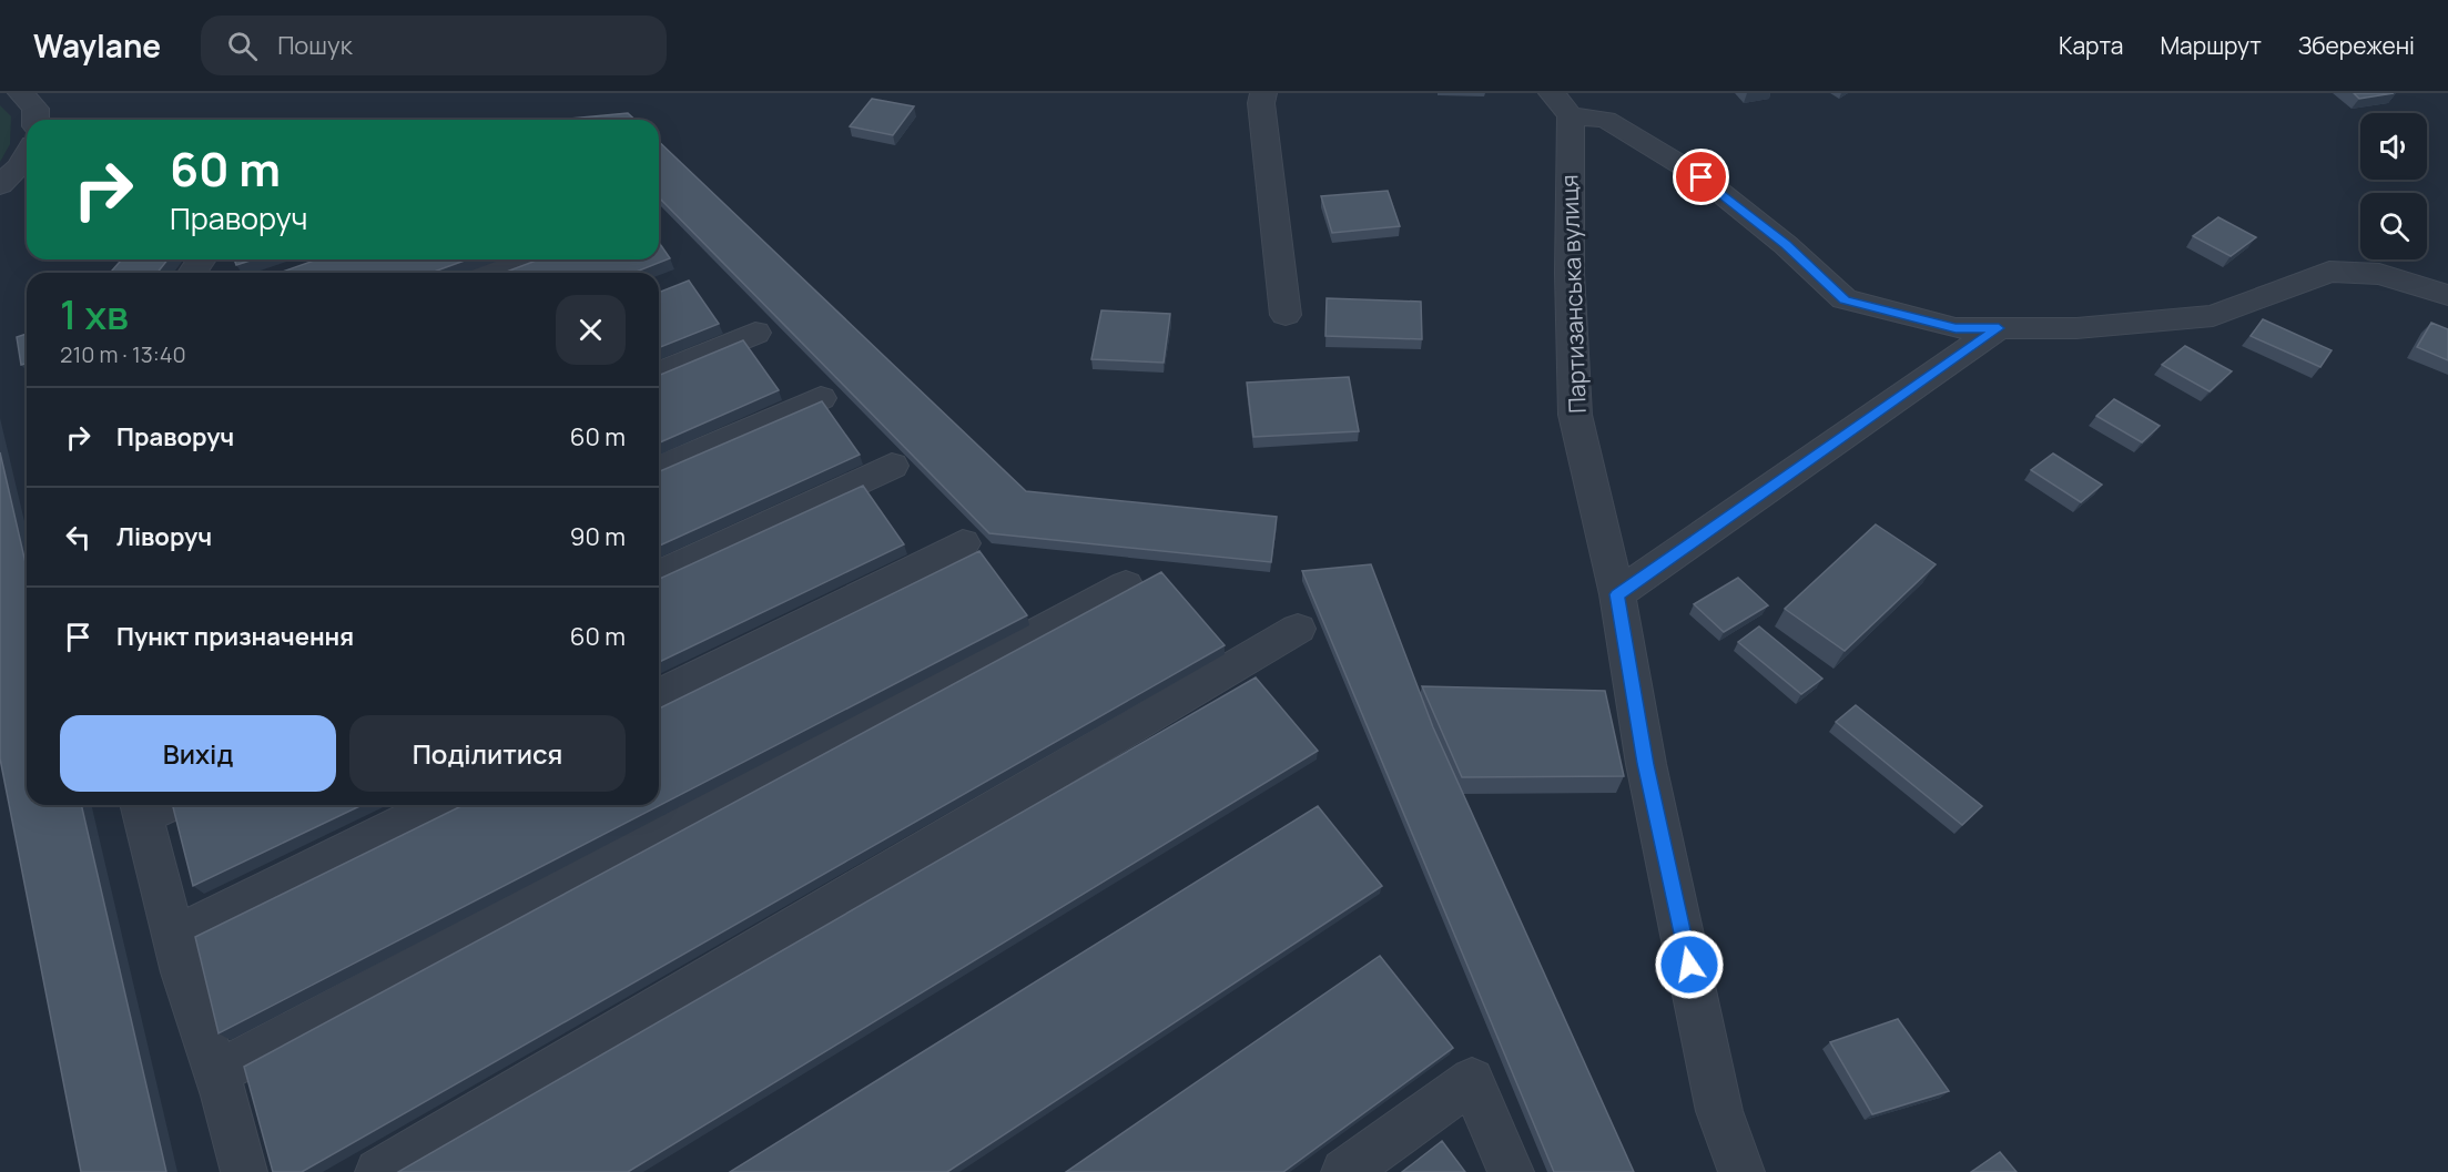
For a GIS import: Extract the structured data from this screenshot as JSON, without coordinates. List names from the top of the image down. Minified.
{"streets":{"street":["Партизанська вулиця"]},"page":{"header":"Waylane","search":"Пошук","nav":["Карта","Маршрут","Збережені"],"turn":["60 m","Праворуч"],"heading":["1 хв","210 m · 13:40"],"list":[{"name":"Праворуч","value":"60 m"},{"name":"Ліворуч","value":"90 m"},{"name":"Пункт призначення","value":"60 m"}],"buttons":["Вихід","Поділитися"]}}
